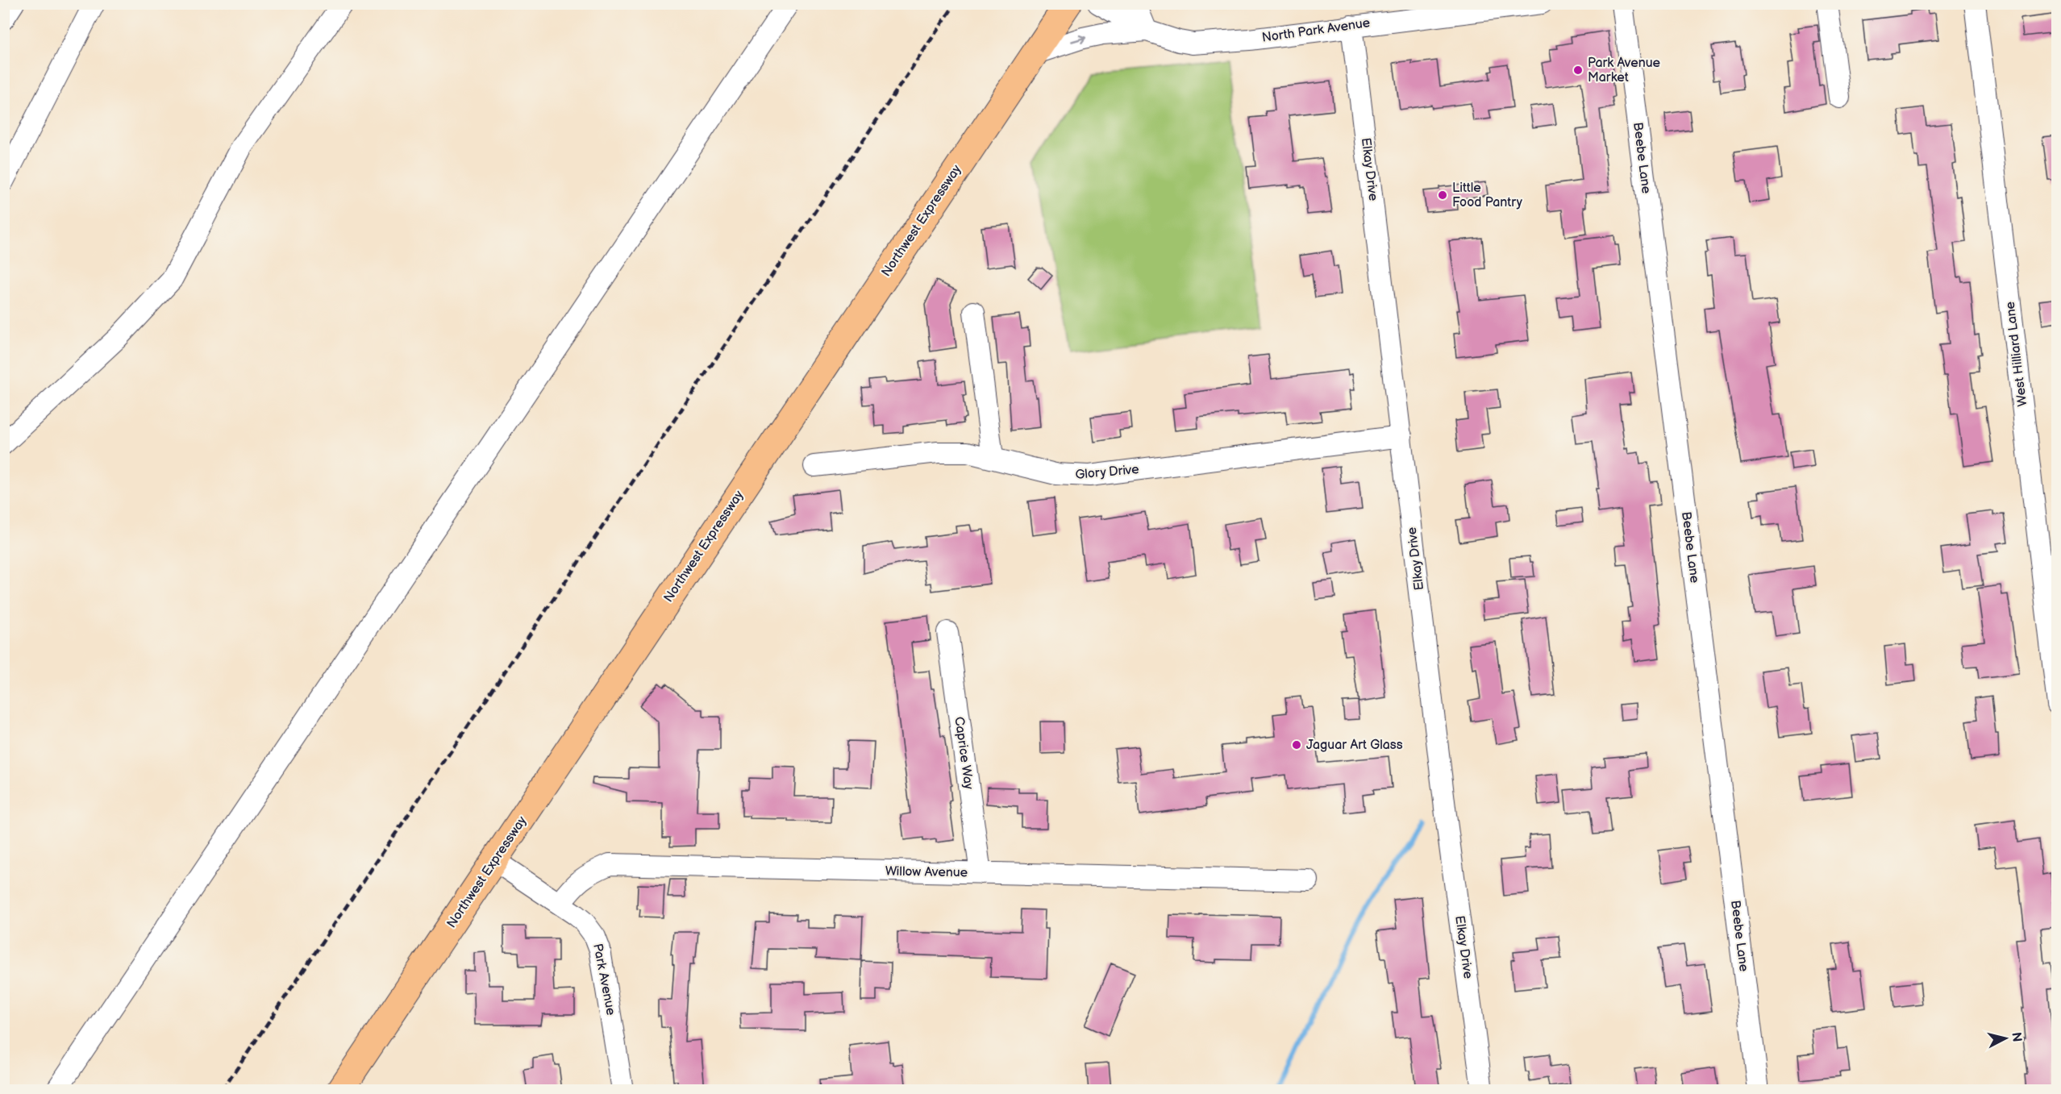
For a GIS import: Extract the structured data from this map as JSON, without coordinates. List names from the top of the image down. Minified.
{"streets":{"main road":["Northwest Expressway"],"street":["North Park Avenue","Beebe Lane","Elkay Drive","West Hilliard Lane","Glory Drive","Caprice Way","Willow Avenue","Park Avenue"]},"crossings":[["North Park Avenue","Elkay Drive"],["Elkay Drive","Glory Drive"],["Northwest Expressway","Park Avenue"],["Caprice Way","Willow Avenue"],["Willow Avenue","Park Avenue"]],"places":["Park Avenue Market","Little Food Pantry","Jaguar Art Glass"],"north":"right"}
